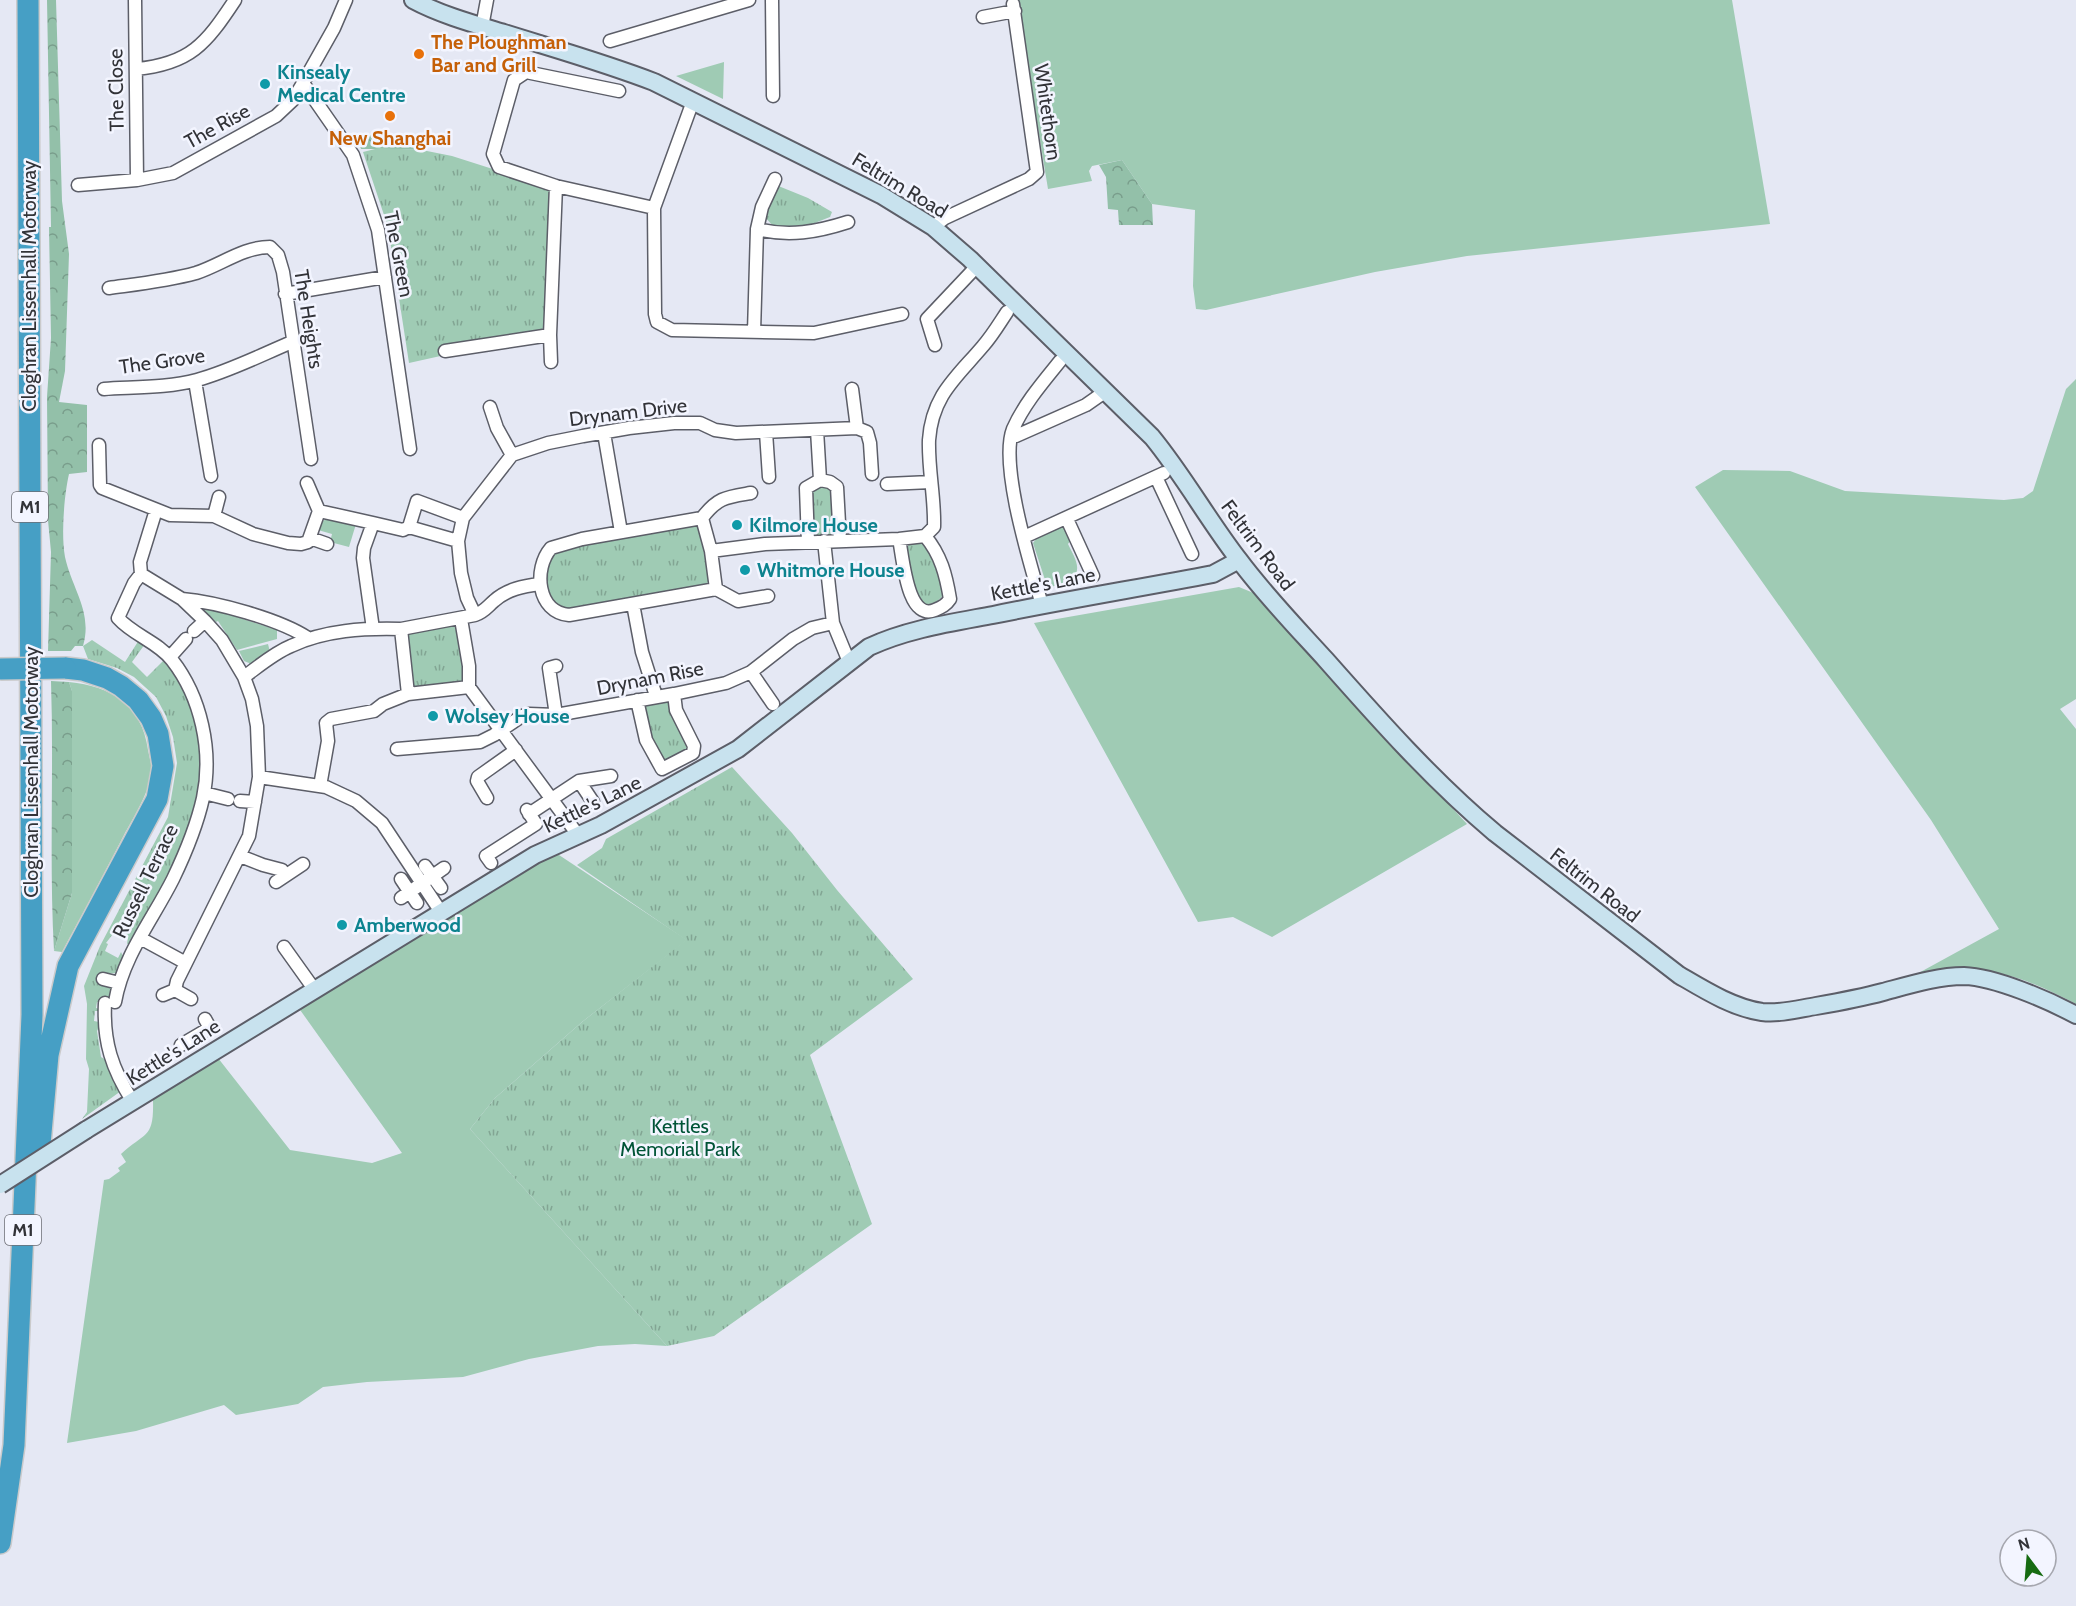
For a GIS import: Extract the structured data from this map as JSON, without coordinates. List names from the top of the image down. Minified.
{"streets":{"highway":["Cloghran Lissenhall Motorway","M1"],"street":["The Close","Whitethorn","The Rise","Feltrim Road","The Green","The Heights","The Grove","Drynam Drive","Kettle's Lane","Drynam Rise","Russell Terrace"]},"crossings":[["The Close","The Rise"],["Whitethorn","Feltrim Road"],["The Rise","The Green"],["Feltrim Road","Kettle's Lane"],["The Heights","The Grove"],["Kettle's Lane","Russell Terrace"]],"parks":["Kettles Memorial Park"],"places":["The Ploughman Bar and Grill","Kinsealy Medical Centre","New Shanghai","Kilmore House","Whitmore House","Wolsey House","Amberwood"],"north":"top"}
